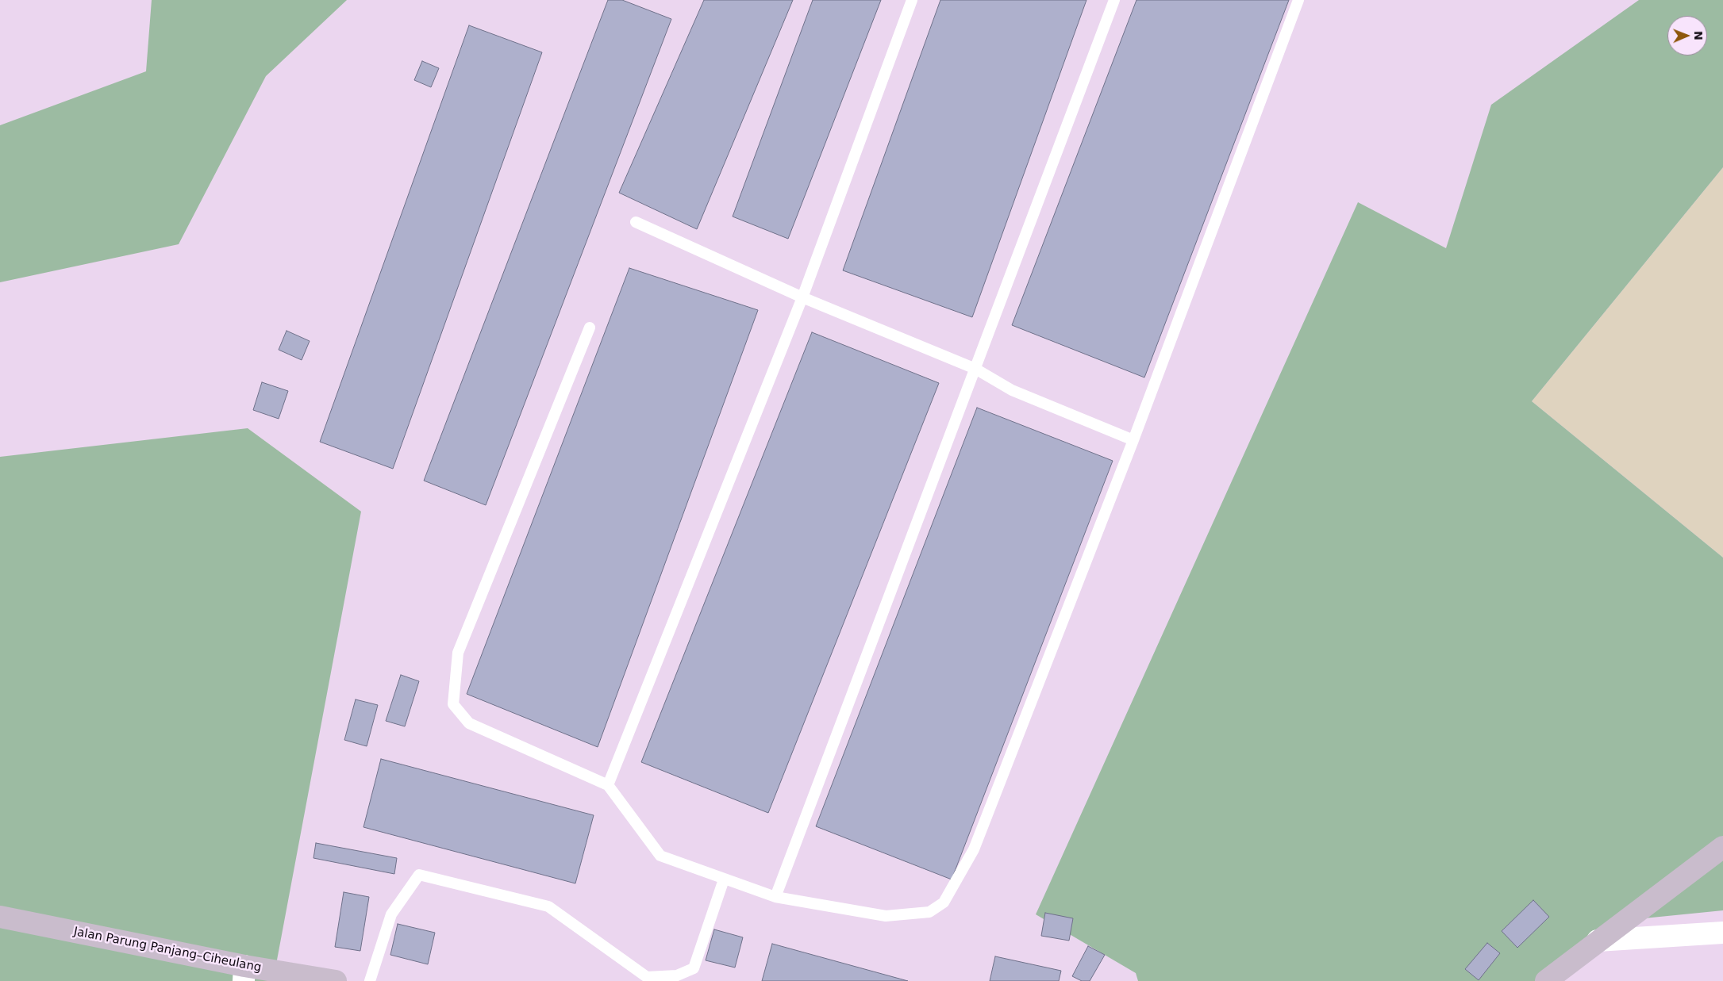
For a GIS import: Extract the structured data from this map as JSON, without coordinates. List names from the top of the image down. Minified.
{"streets":{"street":["Jalan Parung Panjang–Ciheulang"]},"north":"right"}
